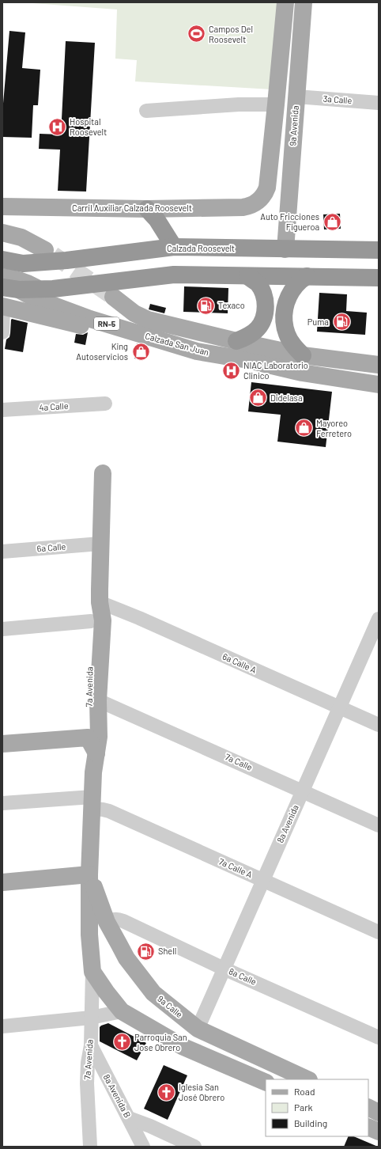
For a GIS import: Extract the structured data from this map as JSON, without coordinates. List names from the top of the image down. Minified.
{"streets":{"highway":["Calzada Roosevelt"],"main road":["9a Avenida","Carril Auxiliar Calzada Roosevelt","RN-5","Calzada San Juan","7a Avenida","9a Calle"],"street":["3a Calle","4a Calle","6a Calle","6a Calle A","7a Calle","8a Avenida","7a Calle A","8a Calle","8a Avenida B"]},"crossings":[["3a Calle","9a Avenida"],["9a Avenida","Calzada Roosevelt"],["6a Calle","7a Avenida"],["6a Calle A","7a Avenida"],["6a Calle A","8a Avenida"],["7a Avenida","7a Calle"],["7a Avenida","7a Calle A"],["7a Avenida","9a Calle"],["7a Avenida","8a Avenida B"],["7a Calle","8a Avenida"],["8a Avenida","7a Calle A"],["8a Avenida","8a Calle"],["8a Avenida","9a Calle"],["8a Calle","9a Calle"]],"places":{"sports":["Campos Del Roosevelt"],"hospital":["Hospital Roosevelt","NIAC Laboratorio Clinico"],"shop":["Auto Fricciones Figueroa","King Autoservicios","Didelasa","Mayoreo Ferretero"],"fuel station":["Texaco","Puma","Shell"],"church":["Parroquia San Jose Obrero","Iglesia San José Obrero"]},"legend":["Road","Park","Building"]}
